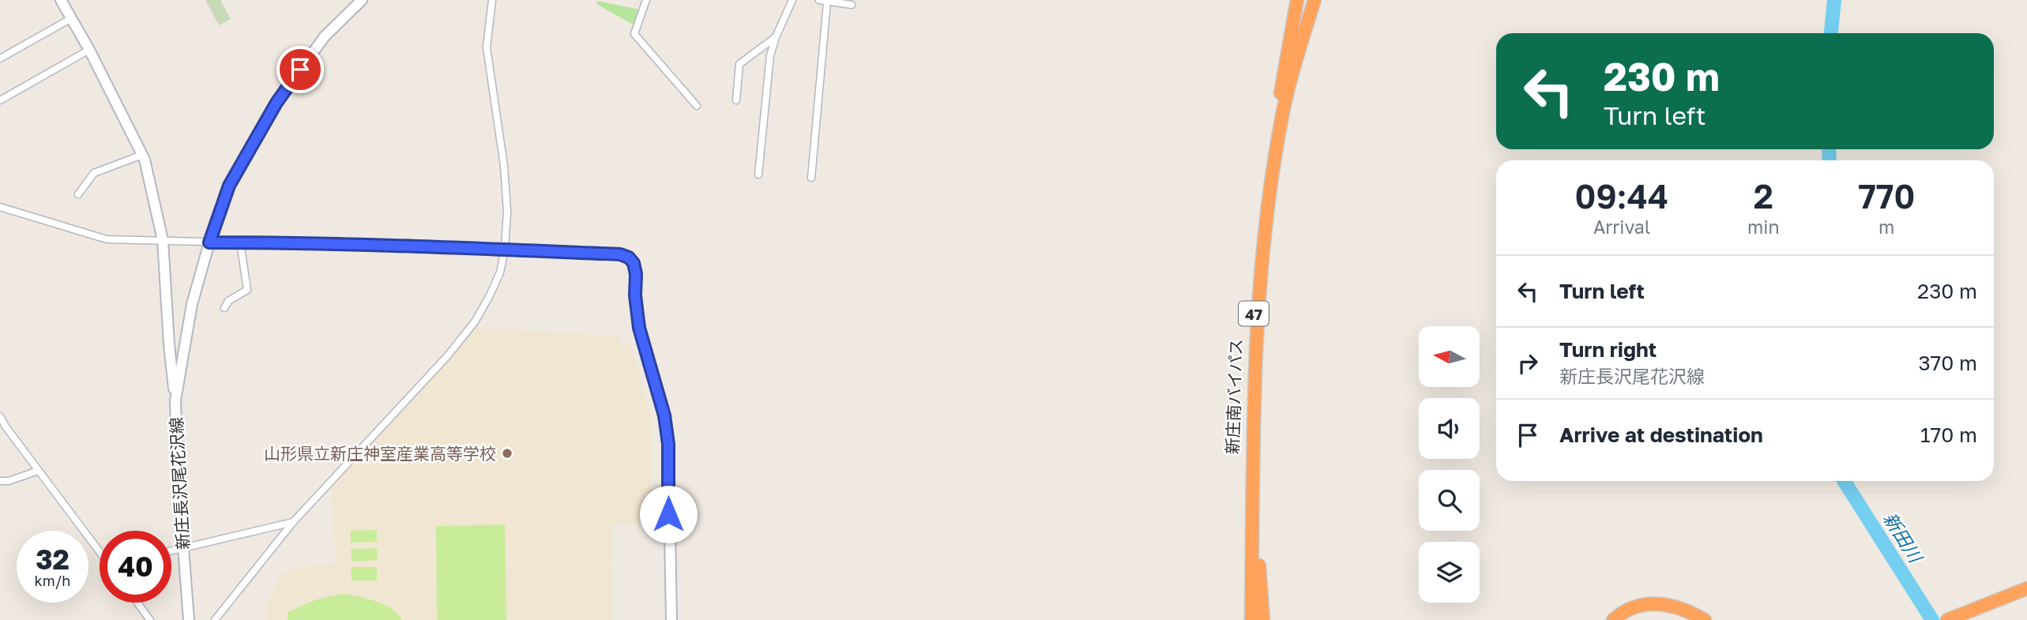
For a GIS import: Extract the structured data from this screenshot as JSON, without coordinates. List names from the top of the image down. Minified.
{"streets":{"highway":["47","新庄南バイパス"],"street":["新庄長沢尾花沢線"]},"crossings":[["47","新庄南バイパス"]],"water":["新田川"],"places":["山形県立新庄神室産業高等学校"],"north":"left","page":{"turn":["230 m","Turn left"],"eta":["09:44","Arrival","2","min","770","m"],"list":[{"name":"Turn left","value":"230 m"},{"name":"Turn right","note":"新庄長沢尾花沢線","value":"370 m"},{"name":"Arrive at destination","value":"170 m"}],"speed":"32 km/h","limit":"40"}}
